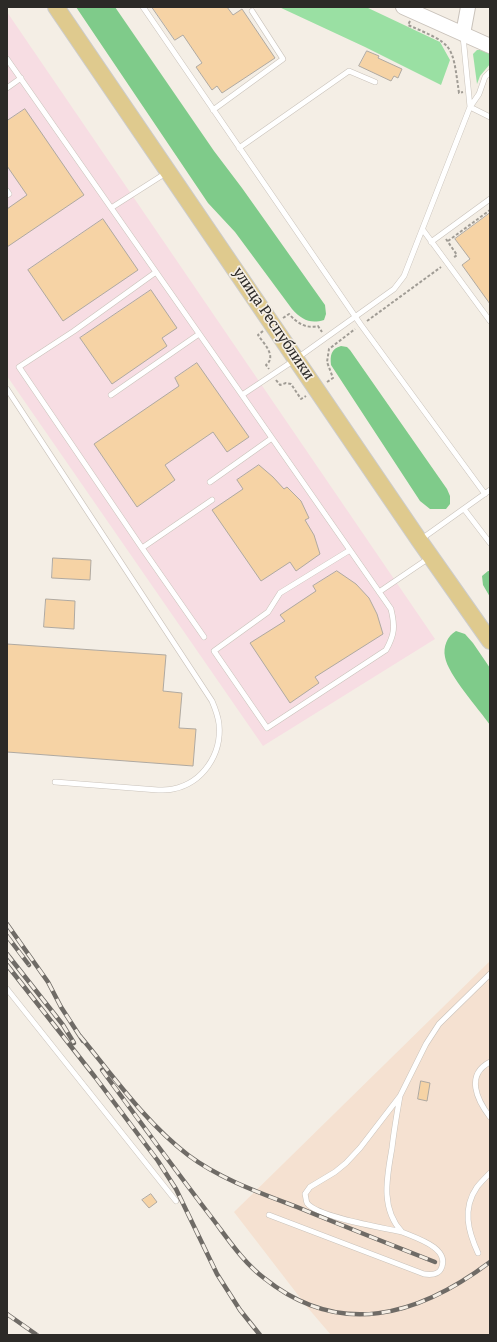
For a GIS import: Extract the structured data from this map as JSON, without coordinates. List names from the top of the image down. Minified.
{"streets":{"main road":["улица Республики"]}}
